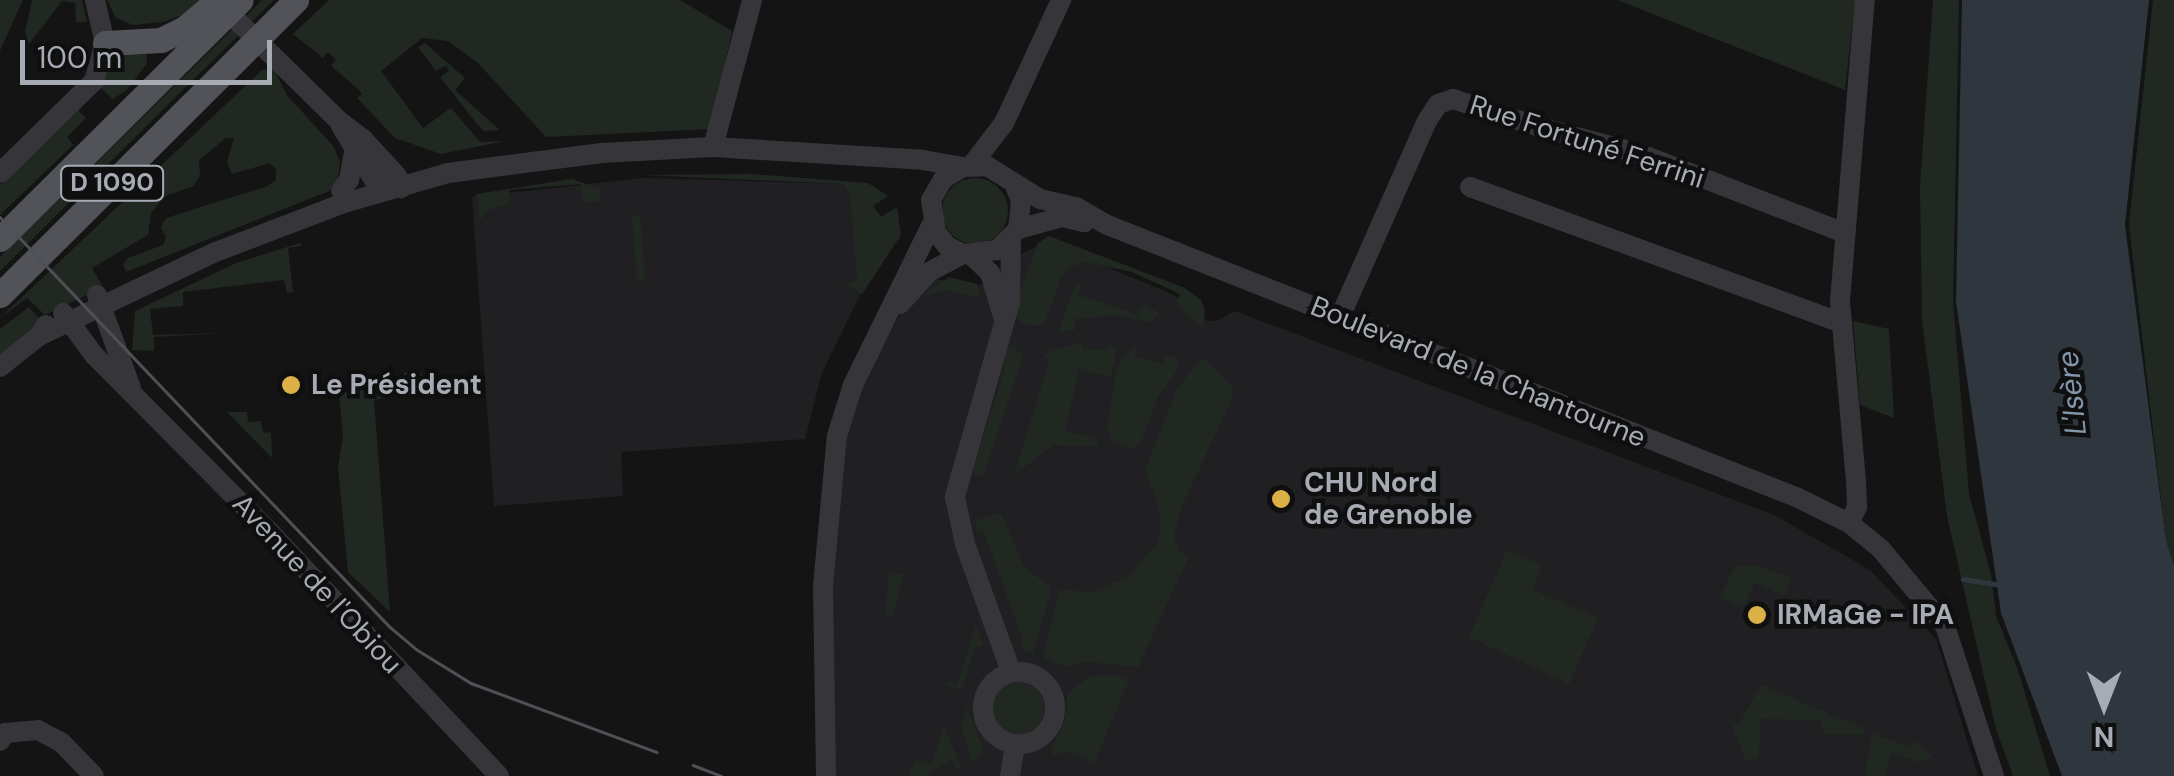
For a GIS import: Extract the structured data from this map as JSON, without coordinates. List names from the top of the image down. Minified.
{"streets":{"main road":["D 1090"],"street":["Rue Fortuné Ferrini","Boulevard de la Chantourne","Avenue de l'Obiou"]},"crossings":[["Rue Fortuné Ferrini","Boulevard de la Chantourne"]],"water":["L'Isère"],"places":["Le Président","CHU Nord de Grenoble","IRMaGe - IPA"],"scale_bar":"100 m","north":"bottom"}
